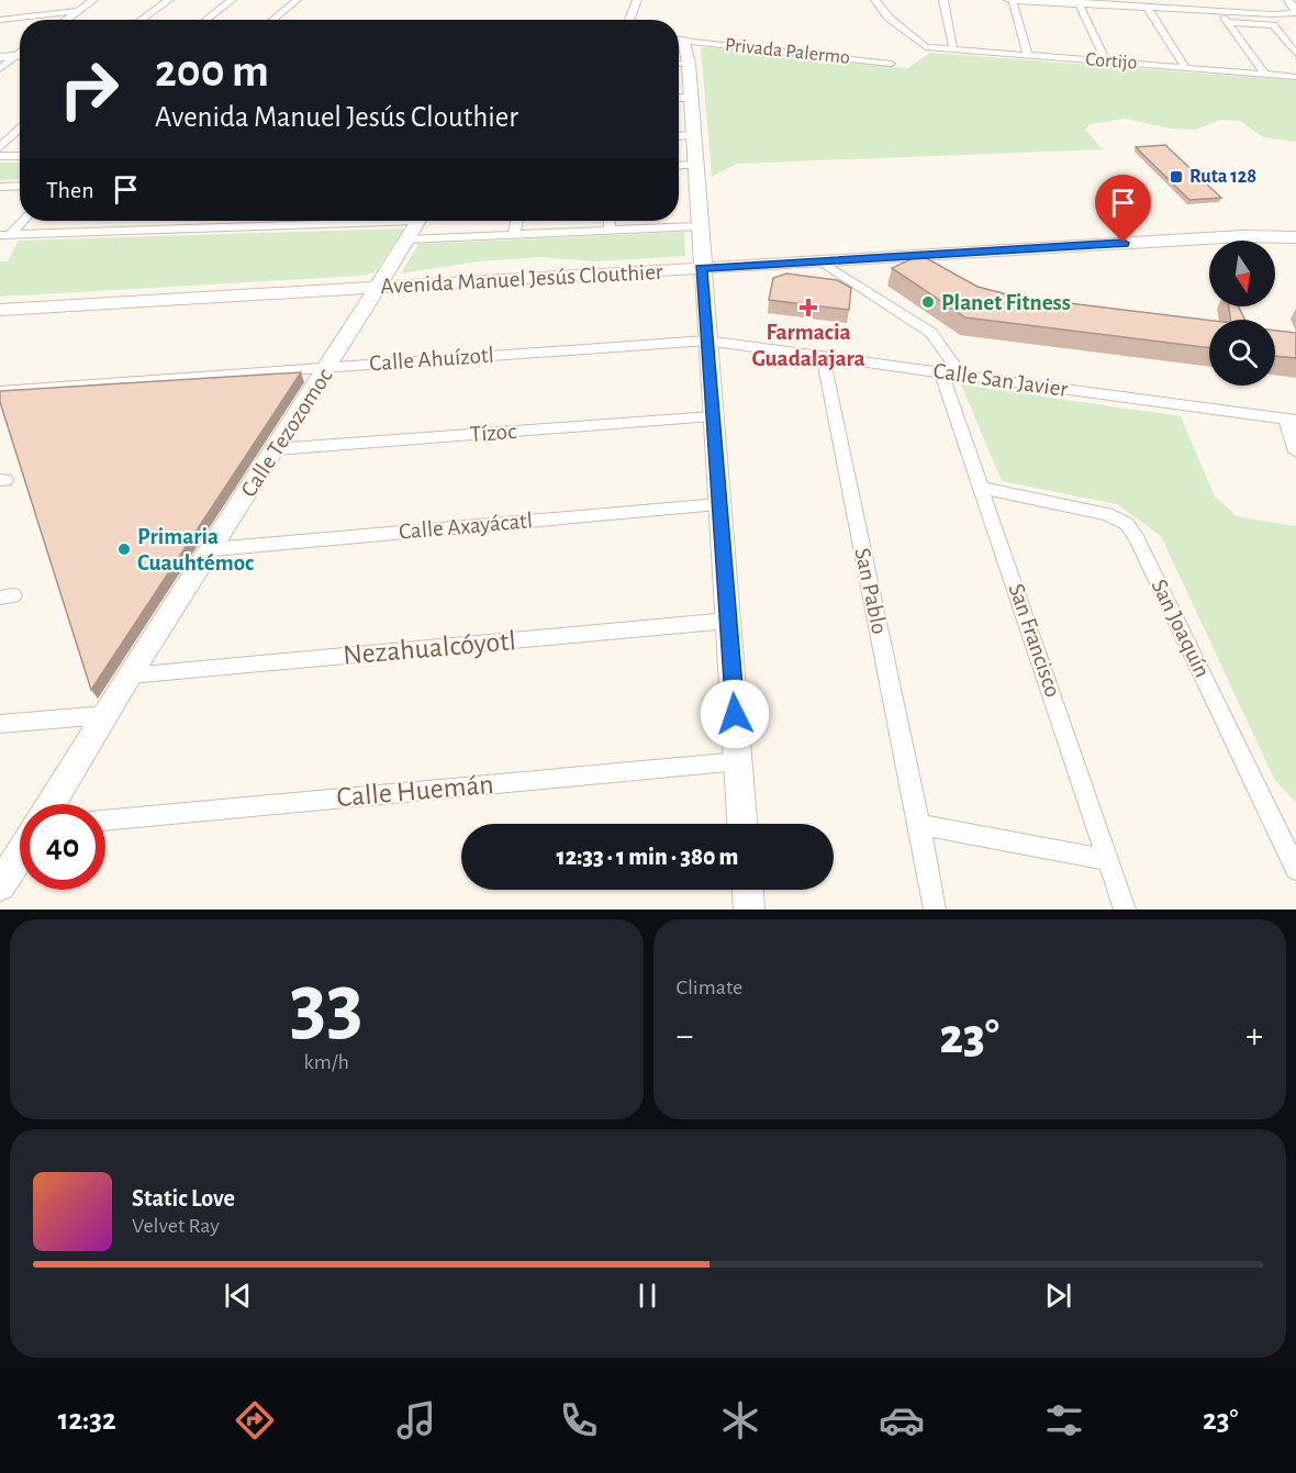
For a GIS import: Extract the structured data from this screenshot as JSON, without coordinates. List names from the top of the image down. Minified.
{"streets":{"street":["Privada Palermo","Cortijo","Avenida Manuel Jesús Clouthier","Calle Ahuízotl","Calle San Javier","Calle Tezozomoc","Tízoc","Calle Axayácatl","San Pablo","San Joaquín","San Francisco","Nezahualcóyotl","Calle Huemán"]},"crossings":[["Avenida Manuel Jesús Clouthier","Calle Tezozomoc"],["Calle Ahuízotl","Calle San Javier"],["Calle Ahuízotl","Calle Tezozomoc"],["Calle San Javier","San Pablo"],["Calle San Javier","San Francisco"],["Calle Tezozomoc","Tízoc"],["Calle Tezozomoc","Calle Axayácatl"],["Calle Tezozomoc","Nezahualcóyotl"],["San Joaquín","San Francisco"]],"places":{"transit":["Ruta 128"],"other":["Planet Fitness","Primaria Cuauhtémoc"],"health":["Farmacia Guadalajara"]},"north":"bottom","page":{"turn":["200 m","Avenida Manuel Jesús Clouthier"],"then":"Then","limit":"40","trip":"12:33 · 1 min · 380 m","tile":[["33","km/h"],"Climate"],"heat":["−","23°","+"],"song":["Static Love","Velvet Ray"],"tabs":["12:32","23°"]}}
